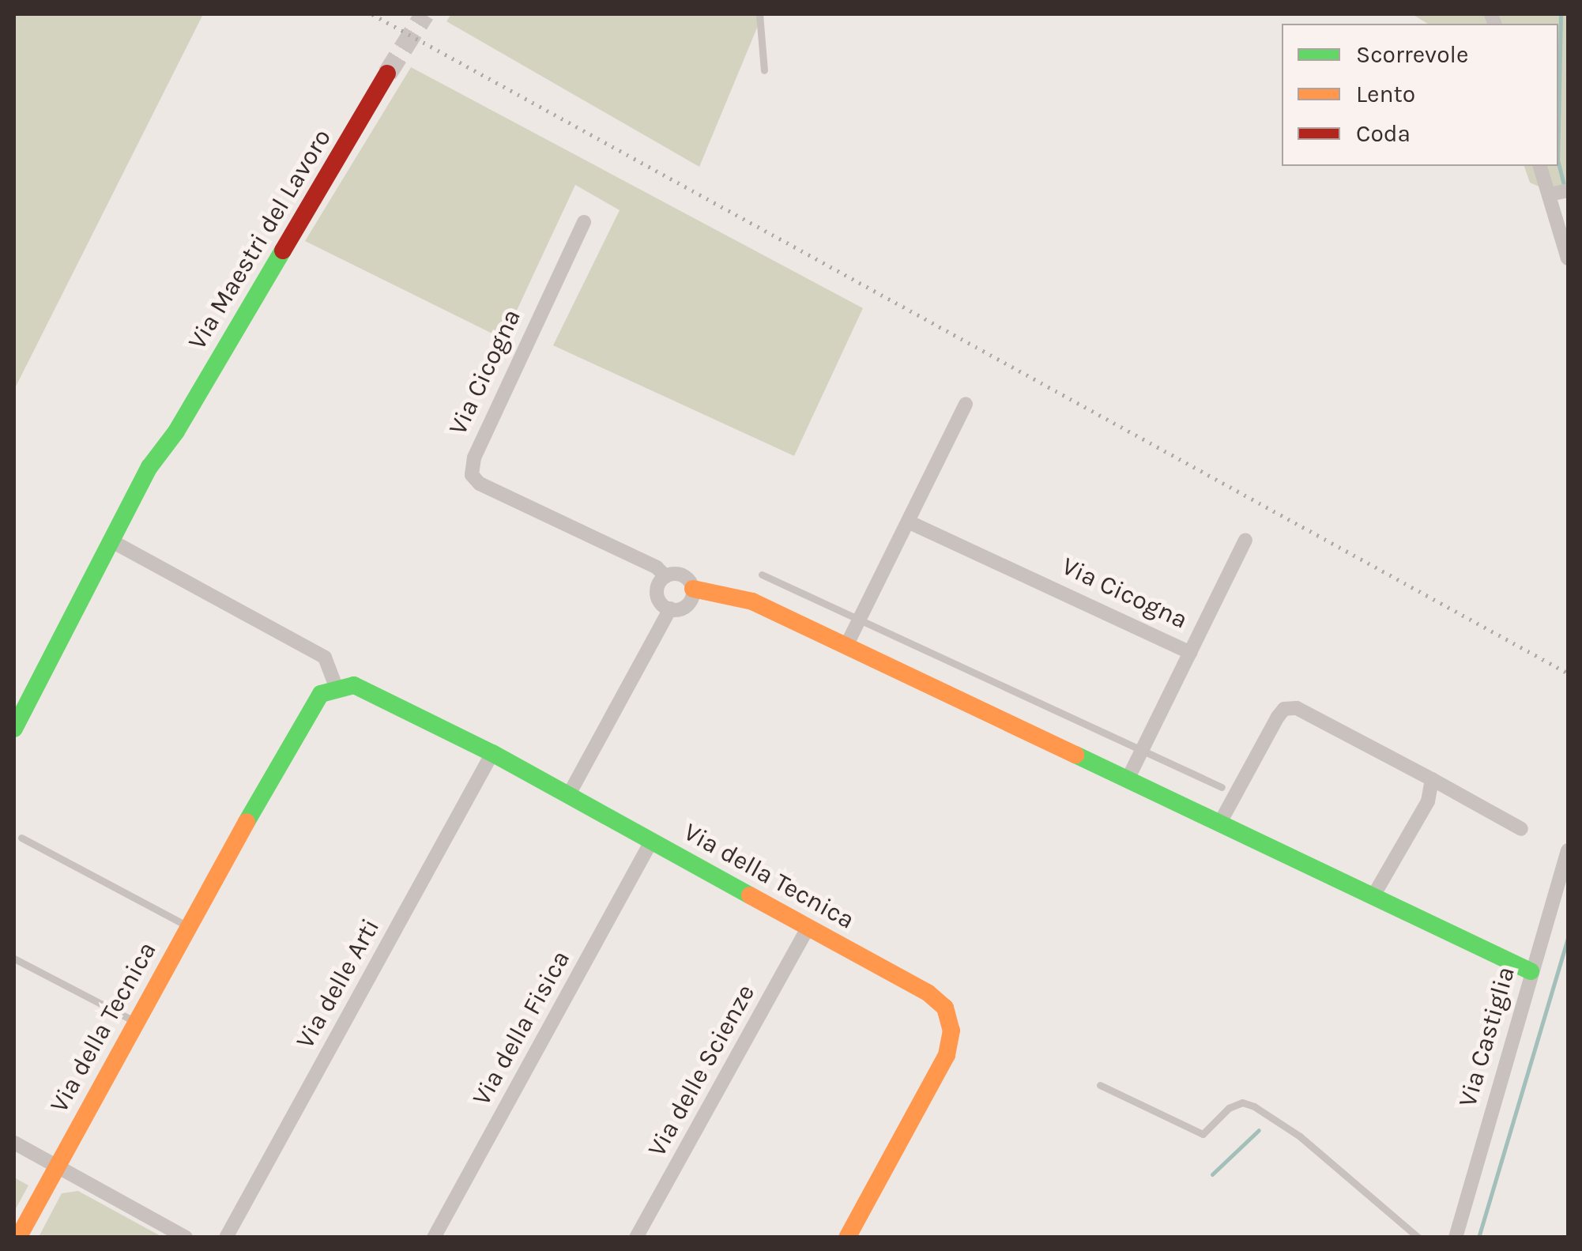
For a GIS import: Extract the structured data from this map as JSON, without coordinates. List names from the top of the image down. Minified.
{"streets":{"street":["Via Maestri del Lavoro","Via Cicogna","Via della Tecnica","Via delle Arti","Via della Fisica","Via Castiglia","Via delle Scienze"]},"crossings":[["Via Cicogna","Via Castiglia"],["Via della Tecnica","Via delle Arti"],["Via della Tecnica","Via della Fisica"],["Via della Tecnica","Via delle Scienze"]],"legend":["Scorrevole","Lento","Coda"]}
